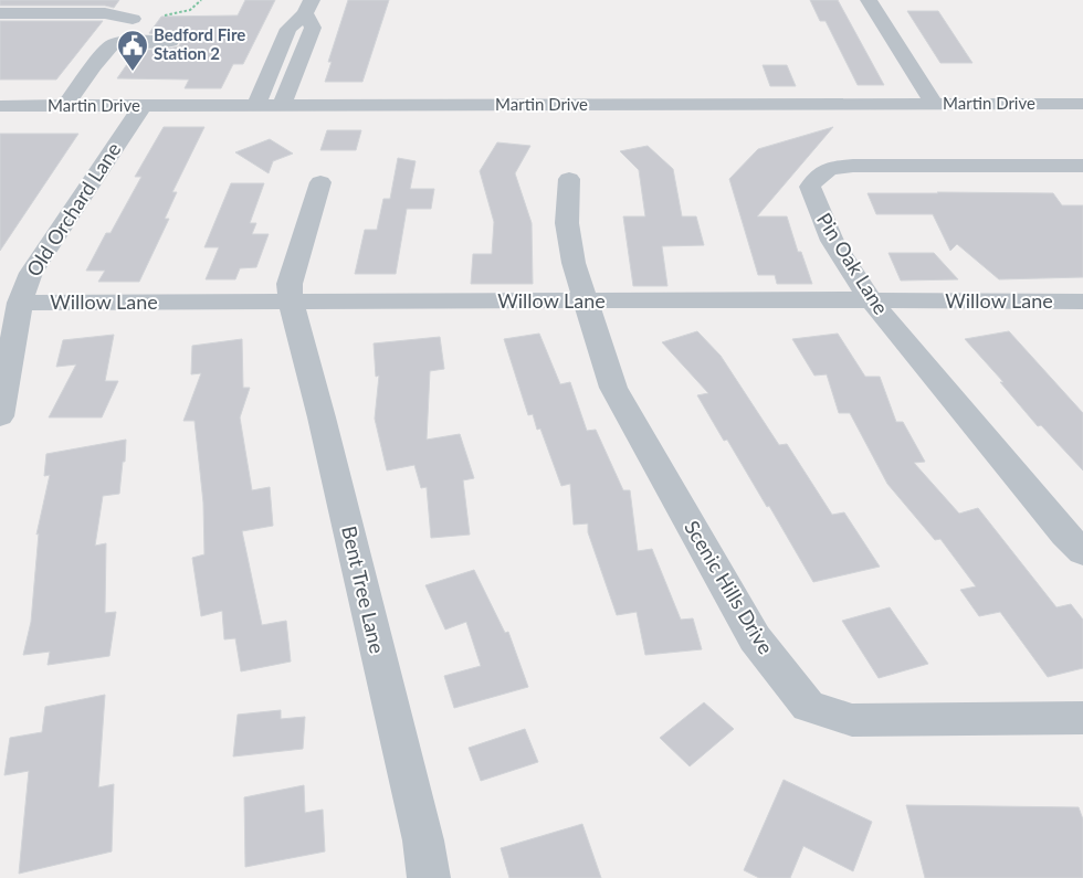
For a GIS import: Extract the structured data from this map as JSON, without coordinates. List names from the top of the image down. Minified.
{"streets":{"street":["Martin Drive","Old Orchard Lane","Pin Oak Lane","Willow Lane","Scenic Hills Drive","Bent Tree Lane"]},"crossings":[["Martin Drive","Old Orchard Lane"],["Old Orchard Lane","Willow Lane"],["Pin Oak Lane","Willow Lane"],["Willow Lane","Scenic Hills Drive"],["Willow Lane","Bent Tree Lane"]],"places":{"public building":["Bedford Fire Station 2"]}}
